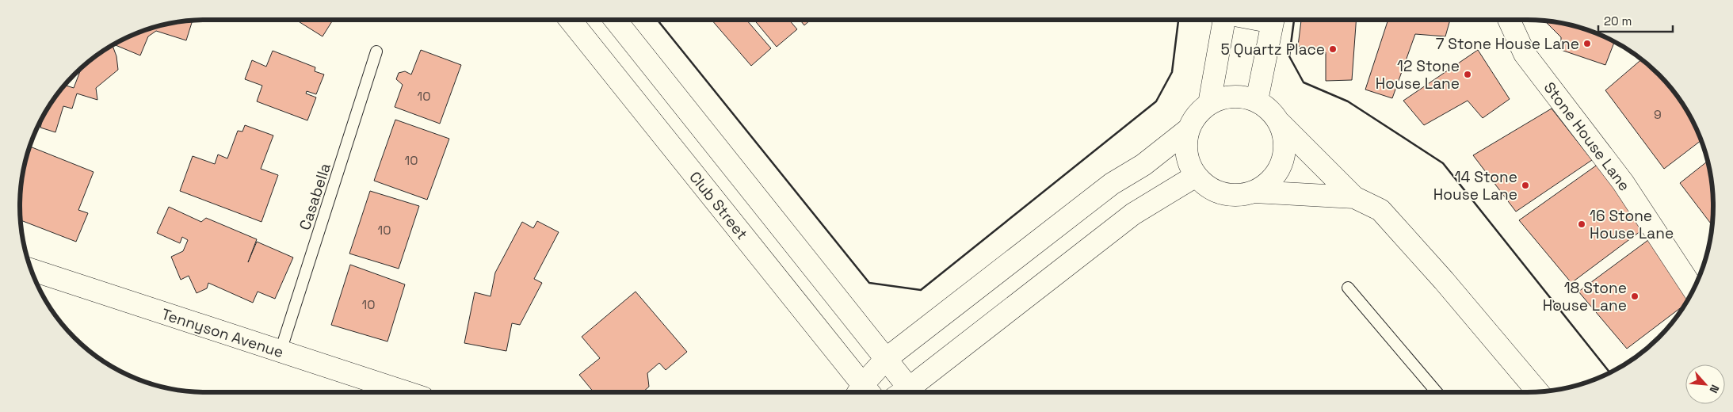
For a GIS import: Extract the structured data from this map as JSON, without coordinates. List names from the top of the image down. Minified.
{"streets":{"street":["Stone House Lane","Club Street","Tennyson Avenue"],"lane":["Casabella"]},"crossings":[["Casabella","Tennyson Avenue"]],"places":["7 Stone House Lane","5 Quartz Place","12 Stone House Lane","14 Stone House Lane","16 Stone House Lane","18 Stone House Lane"],"house_numbers":["10","9","10","10","10"],"scale_bar":"20 m","north":"bottom right"}
